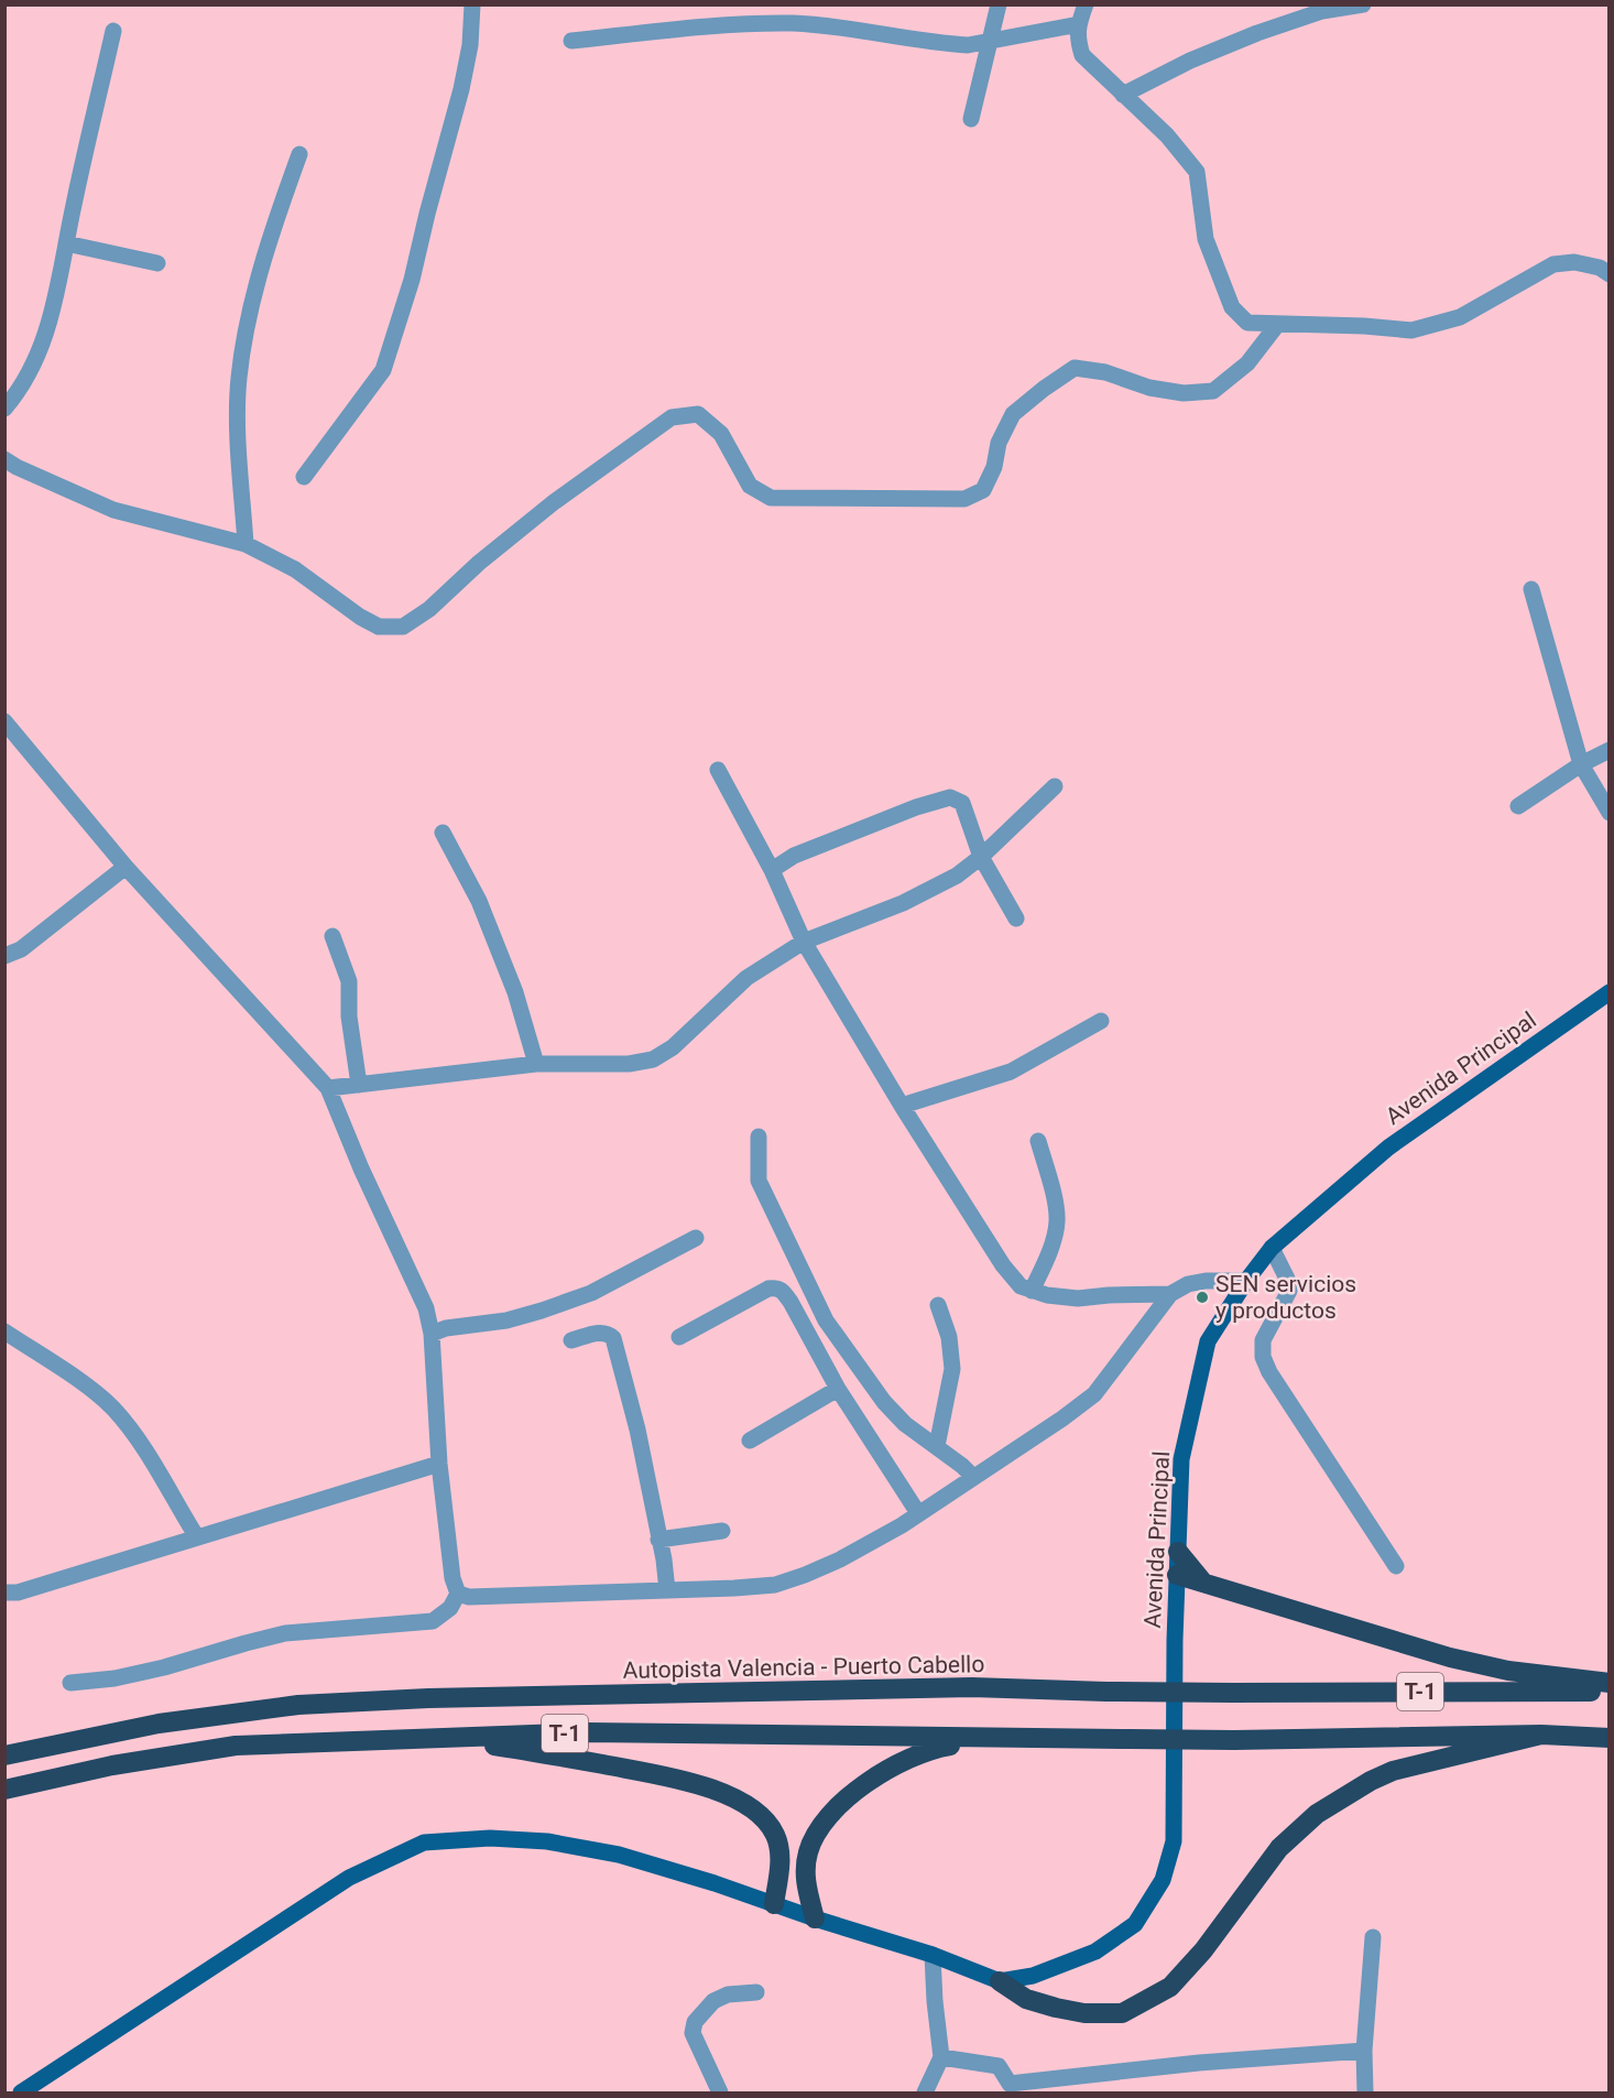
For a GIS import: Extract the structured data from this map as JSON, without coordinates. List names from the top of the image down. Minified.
{"streets":{"highway":["Autopista Valencia - Puerto Cabello","T-1"],"main road":["Avenida Principal"]},"places":["SEN servicios y productos"]}
